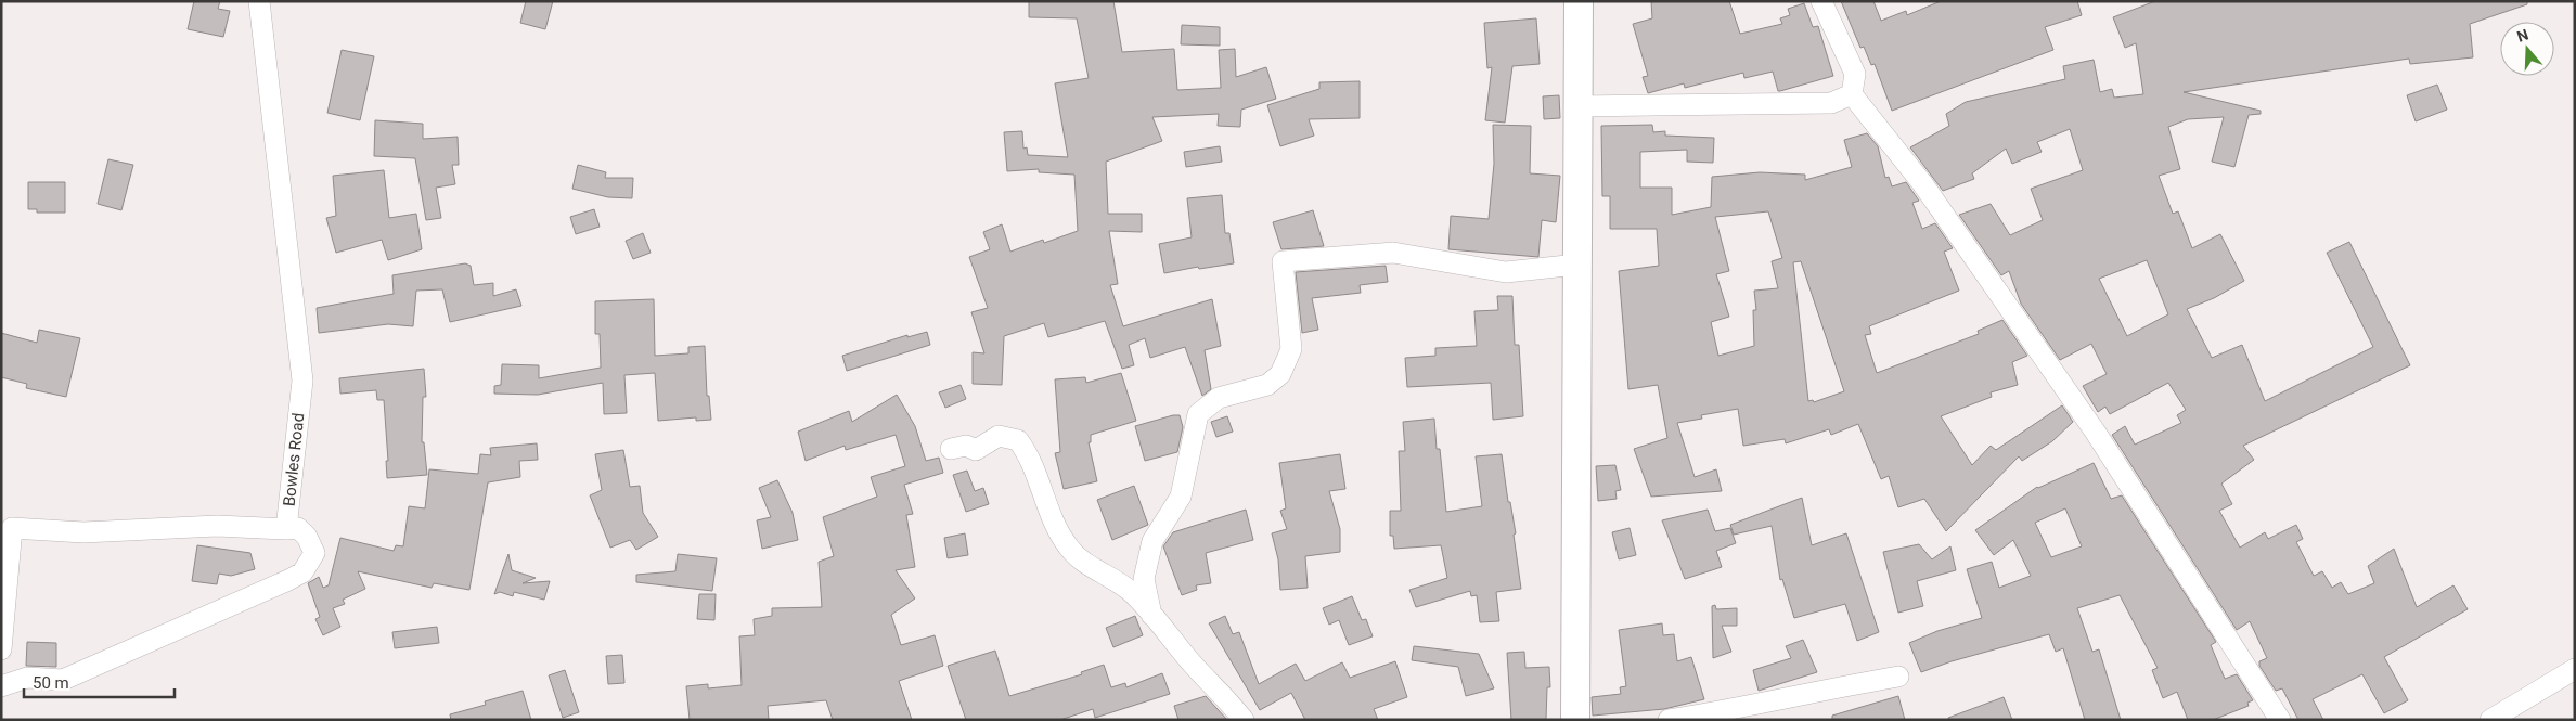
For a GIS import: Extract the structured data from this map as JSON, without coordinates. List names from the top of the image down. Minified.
{"streets":{"street":["Bowles Road"]},"scale_bar":"50 m","north":"top"}
